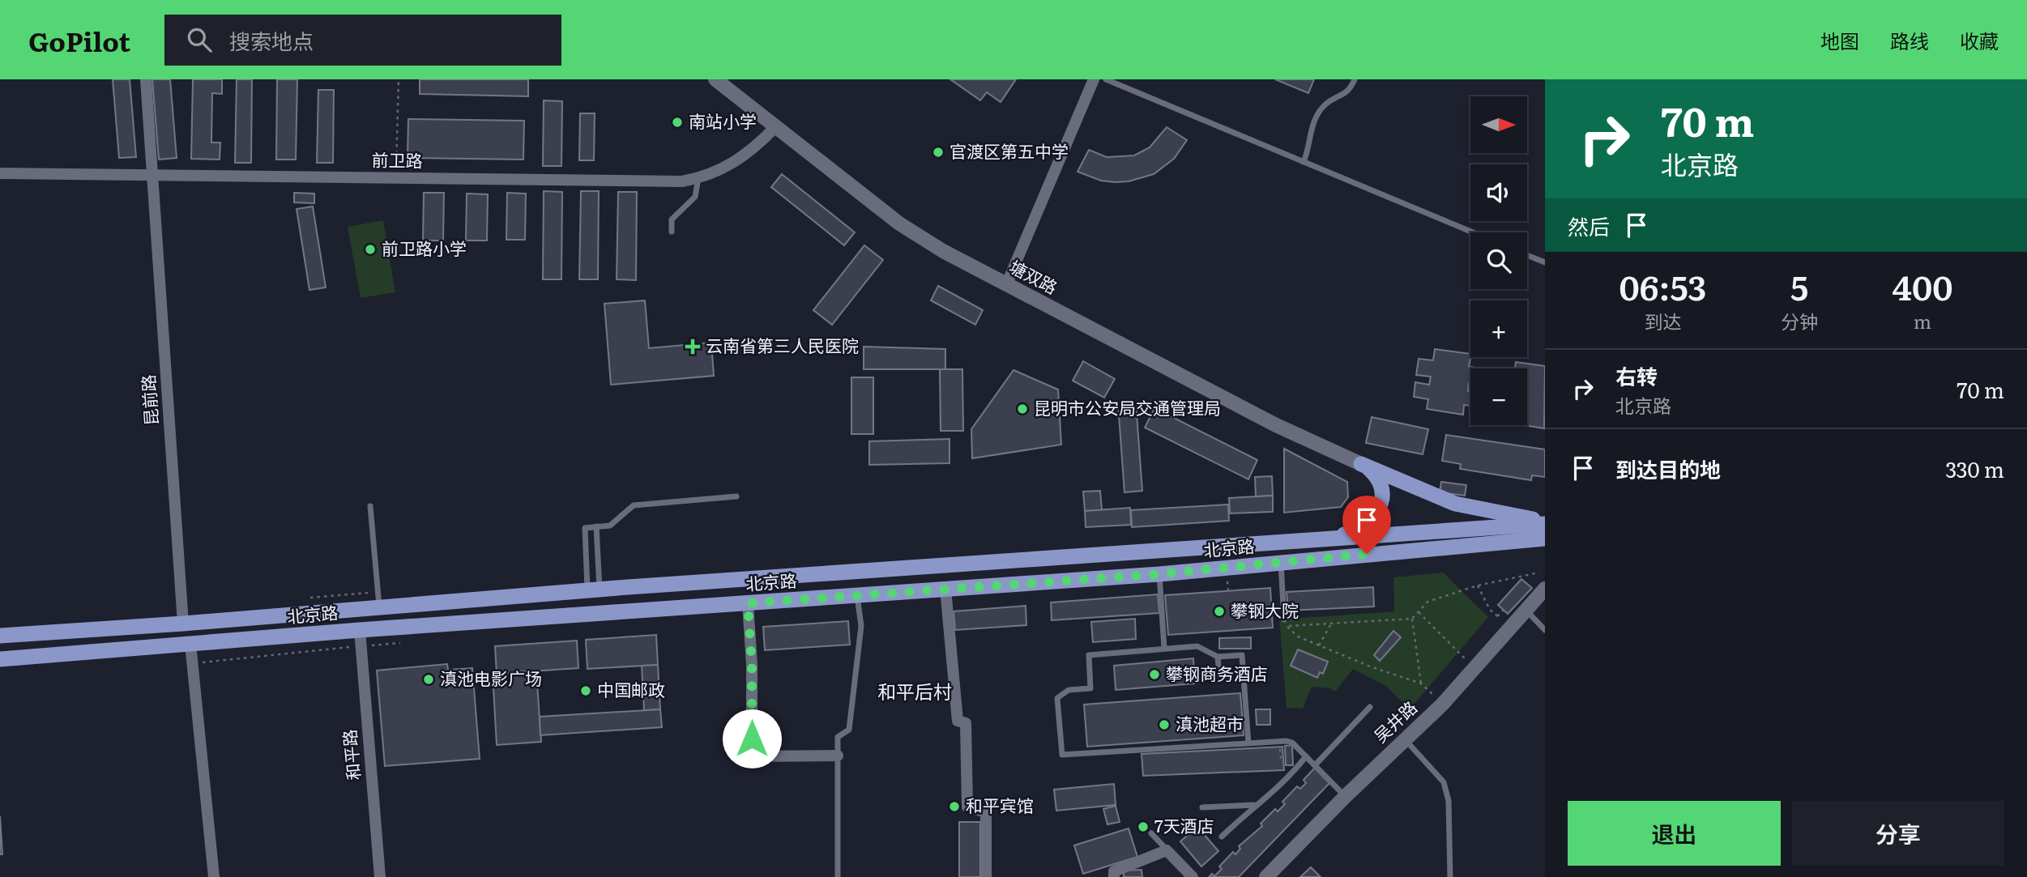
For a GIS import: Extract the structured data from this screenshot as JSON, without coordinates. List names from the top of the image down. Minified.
{"streets":{"main road":["北京路"],"street":["前卫路","塘双路","昆前路","吴井路","和平路"]},"crossings":[["前卫路","塘双路"],["前卫路","昆前路"],["昆前路","北京路"],["北京路","和平路"]],"districts":["和平后村"],"places":{"other":["南站小学","官渡区第五中学","前卫路小学","昆明市公安局交通管理局","攀钢大院","攀钢商务酒店","滇池电影广场","中国邮政","滇池超市","和平宾馆","7天酒店"],"health":["云南省第三人民医院"]},"north":"right","page":{"header":"GoPilot","search":"搜索地点","nav":["地图","路线","收藏"],"turn":["70 m","北京路"],"map_buttons":["+","−"],"then":"然后","eta":["06:53","到达","5","分钟","400","m"],"list":[{"name":"右转","note":"北京路","value":"70 m"},{"name":"到达目的地","value":"330 m"}],"buttons":["退出","分享"]}}
